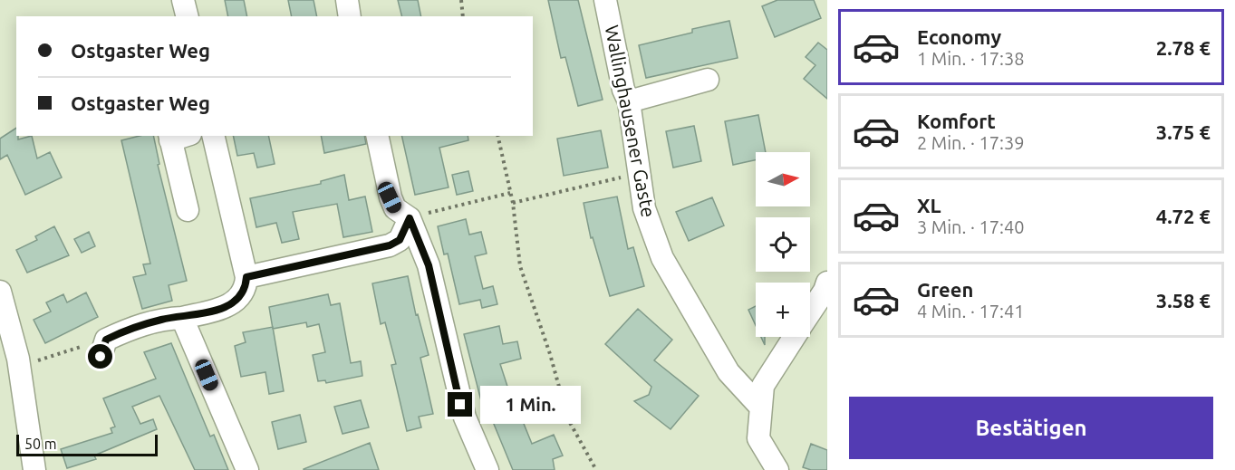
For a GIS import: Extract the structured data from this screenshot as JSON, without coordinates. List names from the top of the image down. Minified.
{"streets":{"street":["Wallinghausener Gaste"]},"scale_bar":"50 m","north":"right","page":{"list":[{"name":"Economy","note":"1 Min. · 17:38","value":"2.78 €"},{"name":"Komfort","note":"2 Min. · 17:39","value":"3.75 €"},{"name":"XL","note":"3 Min. · 17:40","value":"4.72 €"},{"name":"Green","note":"4 Min. · 17:41","value":"3.58 €"}],"banner":["Ostgaster Weg","Ostgaster Weg"],"map_buttons":"+","bubble":"1 Min.","buttons":"Bestätigen","scale":"50 m"}}
